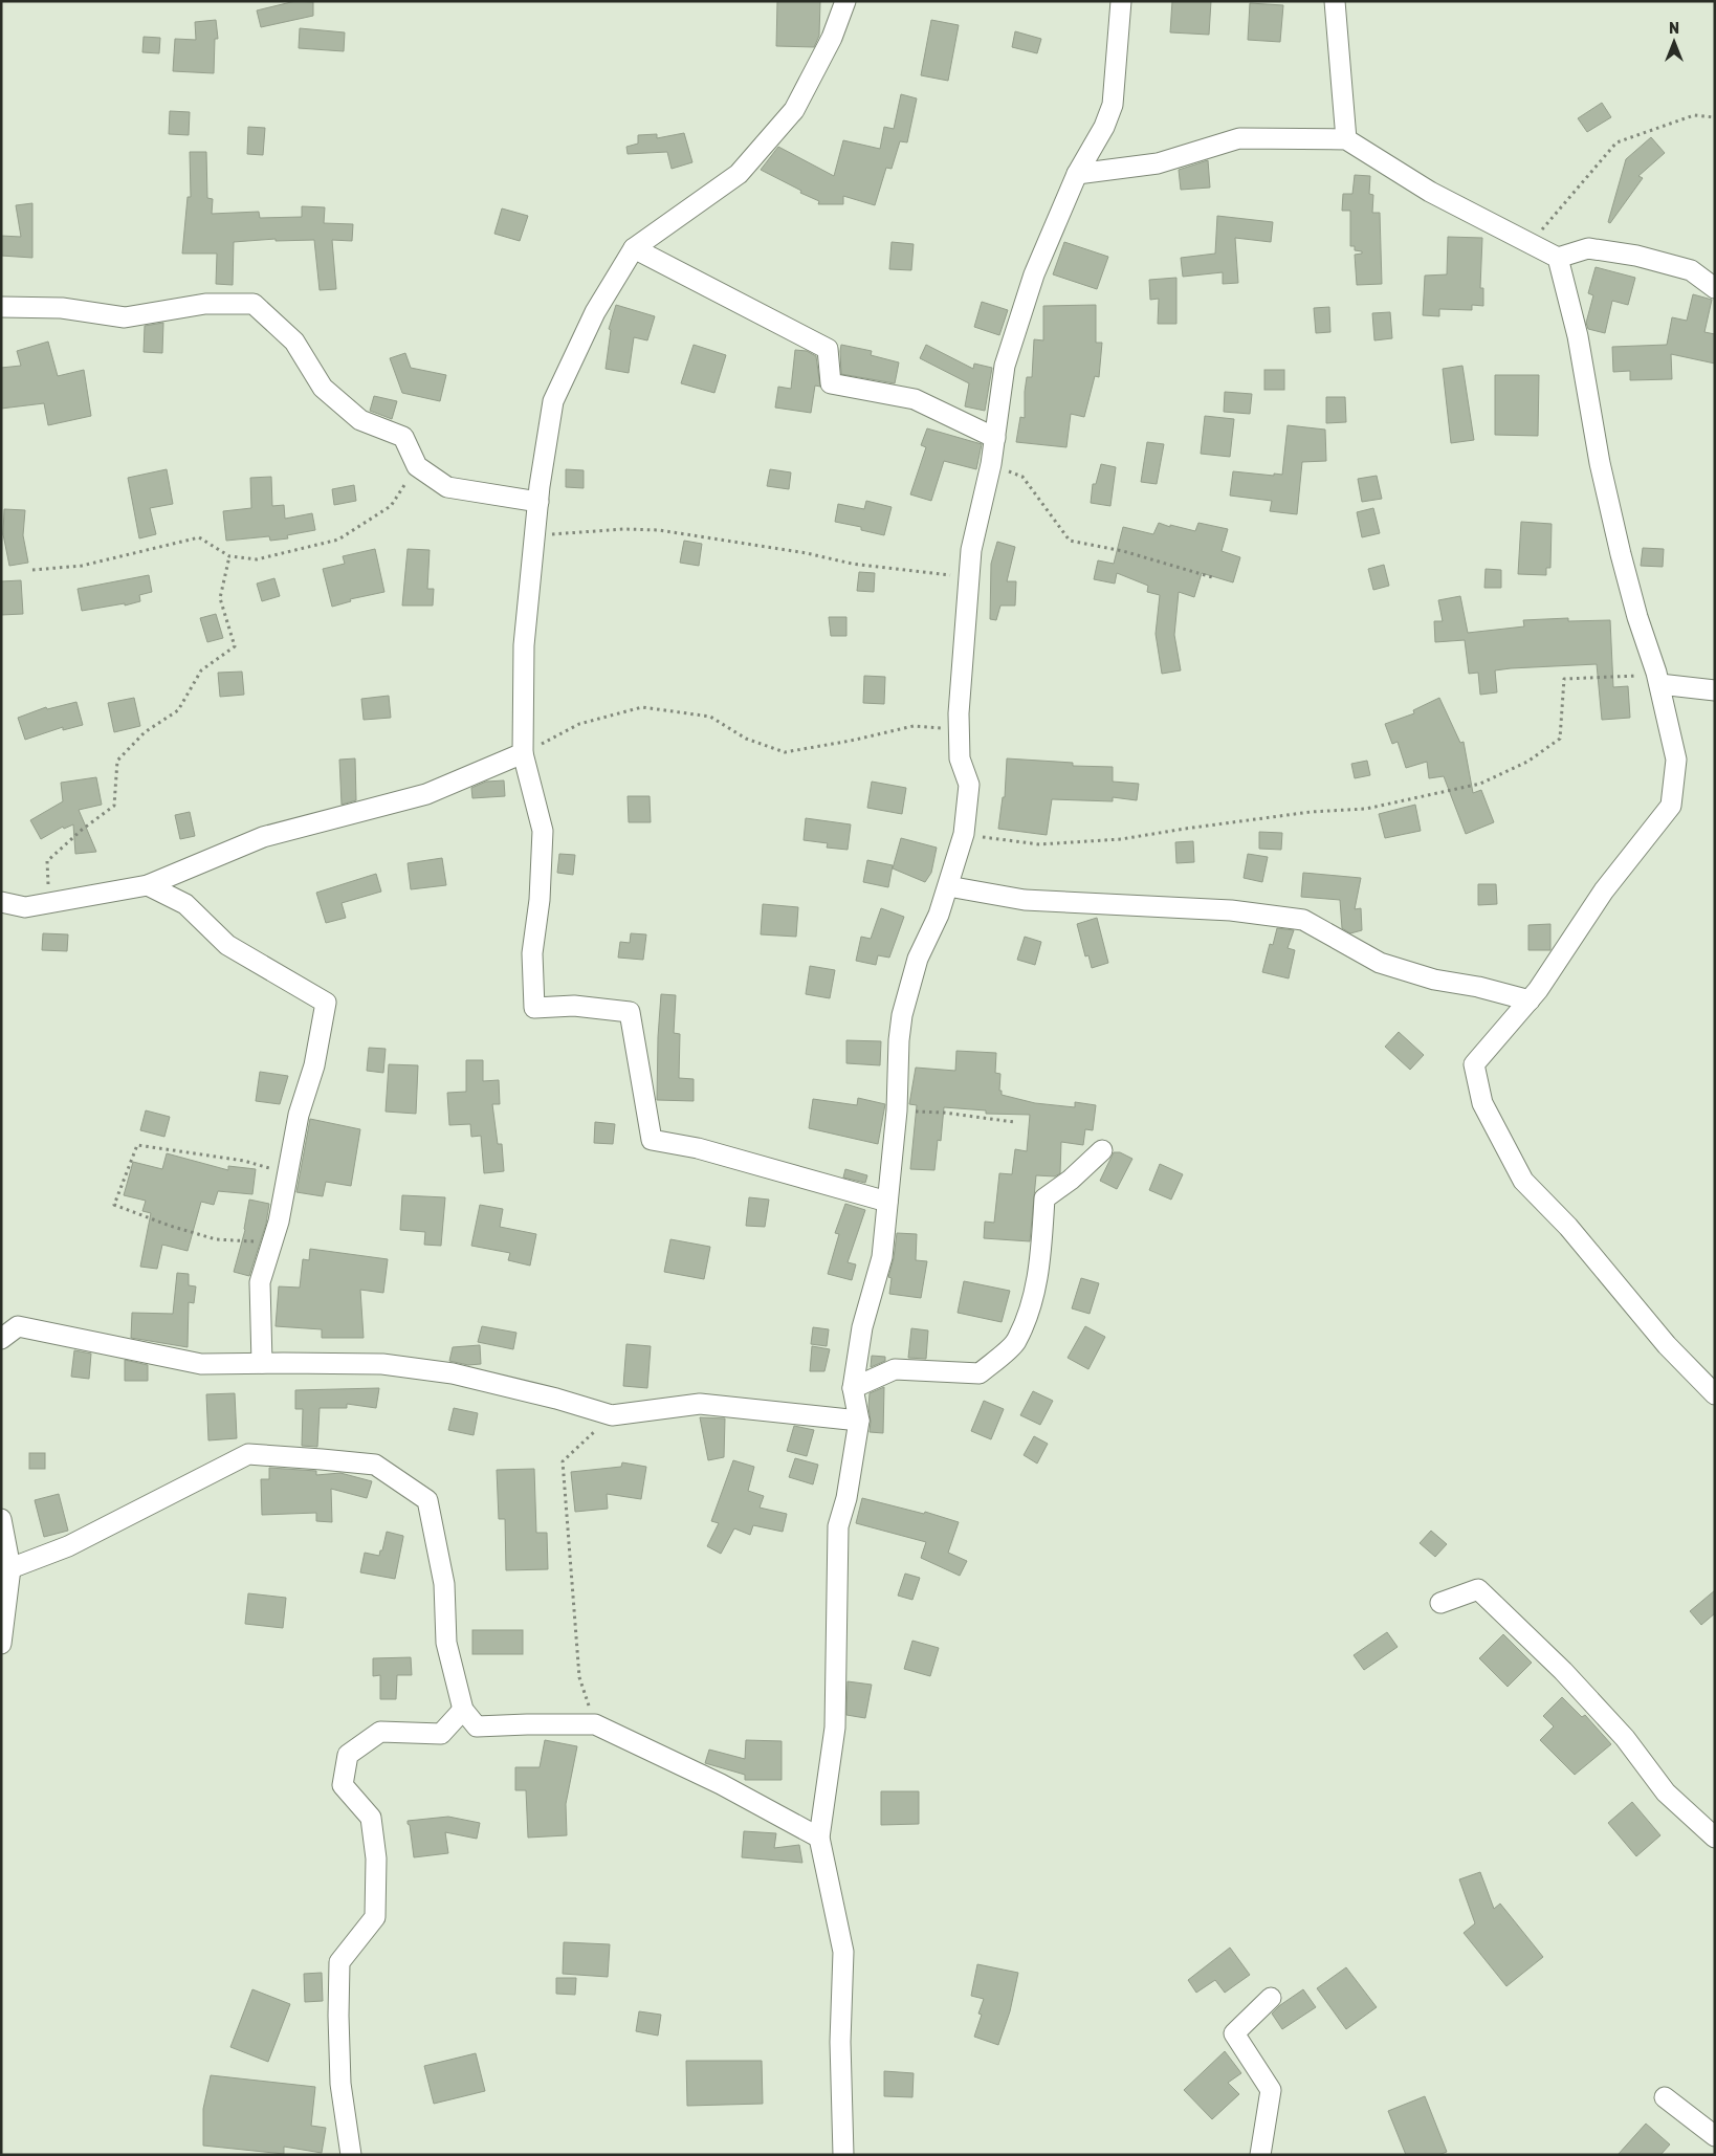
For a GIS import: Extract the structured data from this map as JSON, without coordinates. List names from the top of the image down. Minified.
{"north":"top"}
